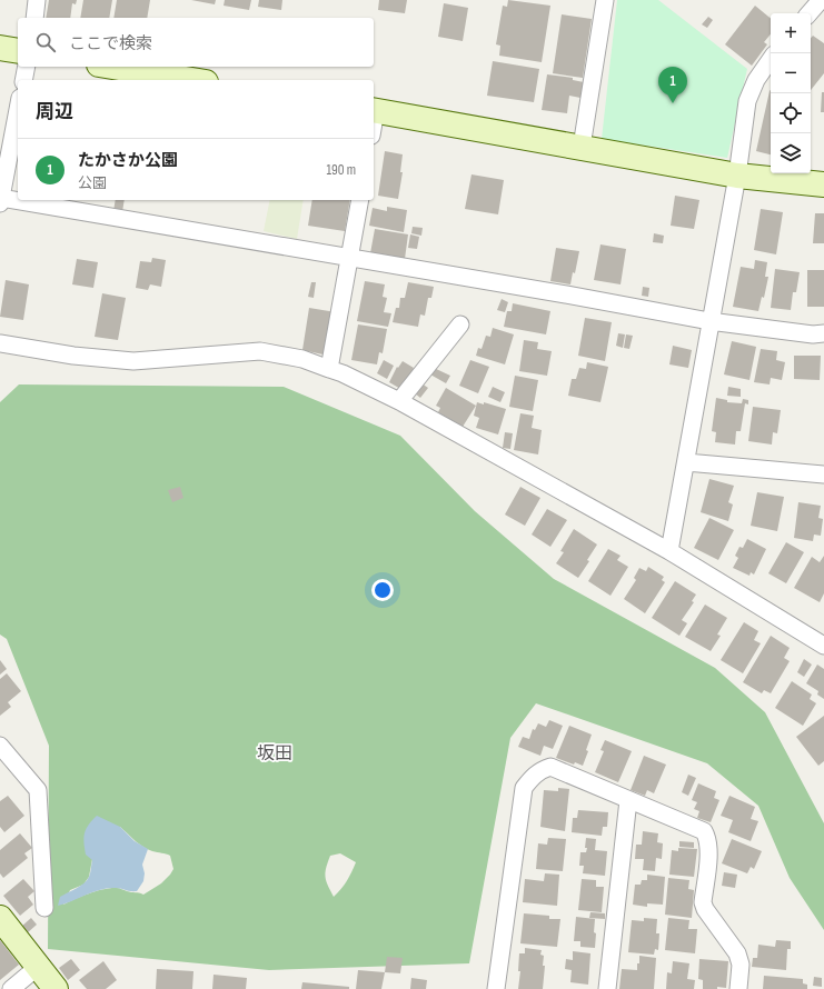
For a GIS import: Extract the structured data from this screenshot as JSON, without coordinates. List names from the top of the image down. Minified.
{"districts":["坂田"],"page":{"map_buttons":["+","−"],"search":"ここで検索","pins":"1","heading":"周辺","list":[{"mark":"1","name":"たかさか公園","note":"公園","value":"190 m"}]}}
